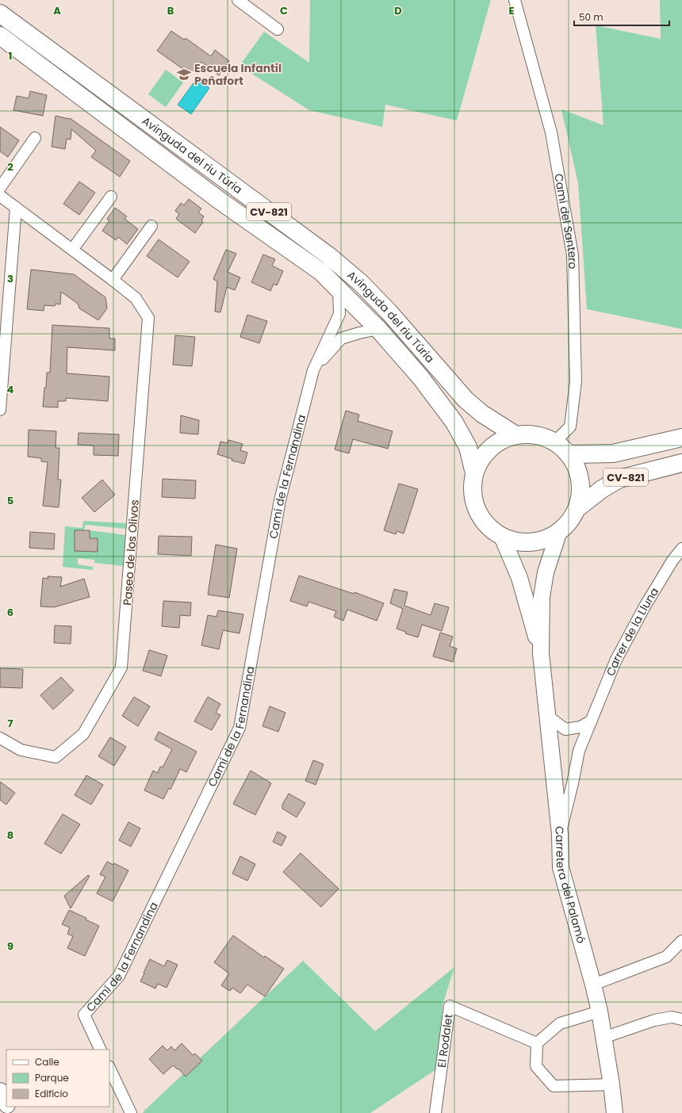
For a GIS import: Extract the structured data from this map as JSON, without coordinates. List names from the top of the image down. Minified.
{"streets":{"main road":["Avinguda del riu Túria","CV-821"],"street":["Camí del Santero","Camí de la Fernandina","Paseo de los Olivos","Carrer de la Lluna","Carretera del Palamó","El Rodalet"]},"crossings":[["Avinguda del riu Túria","CV-821"],["Avinguda del riu Túria","Camí del Santero"],["Avinguda del riu Túria","Carretera del Palamó"],["CV-821","Camí del Santero"],["CV-821","Carretera del Palamó"],["Camí del Santero","Carretera del Palamó"],["Carrer de la Lluna","Carretera del Palamó"]],"places":{"school or university":["Escuela Infantil Peñafort"]},"legend":["Calle","Parque","Edificio"],"scale_bar":"50 m","grid":{"columns":["A","B","C","D","E"],"rows":["1","2","3","4","5","6","7","8","9"]}}
